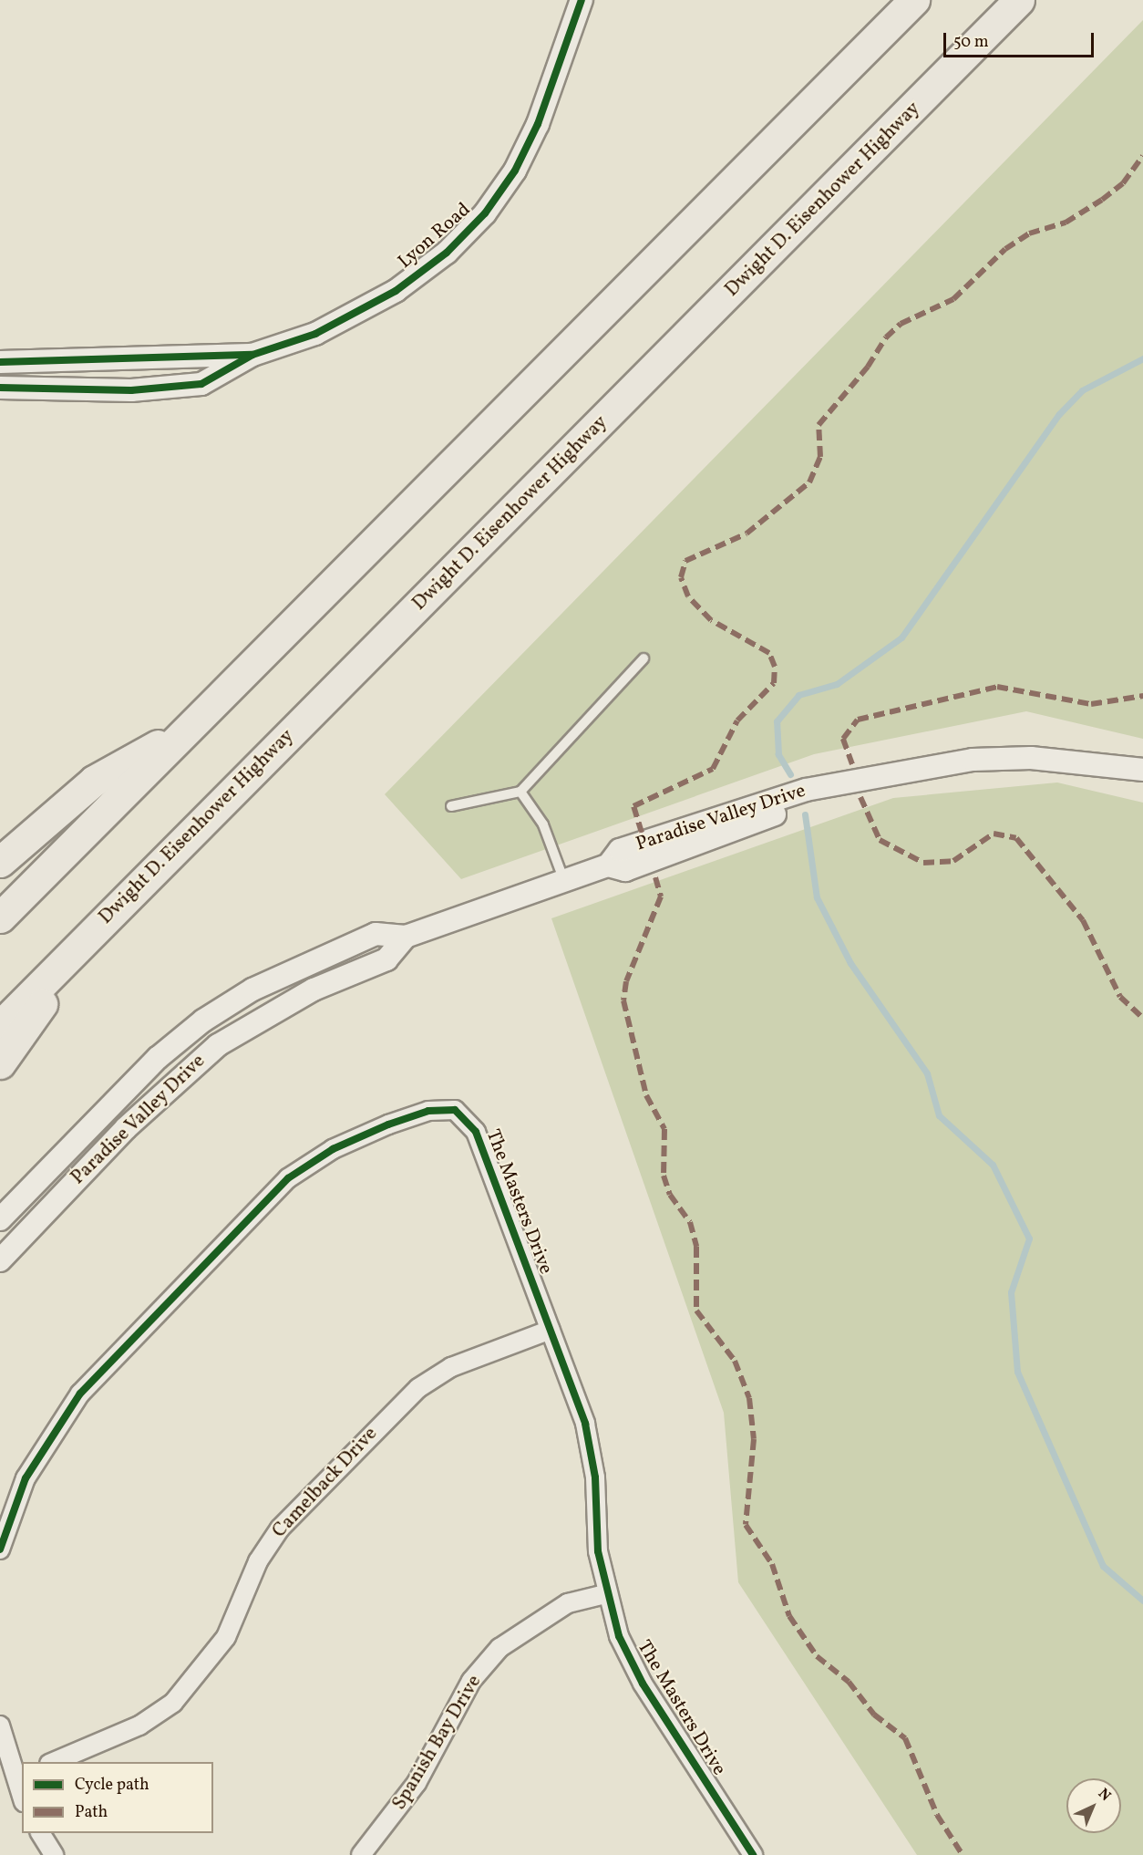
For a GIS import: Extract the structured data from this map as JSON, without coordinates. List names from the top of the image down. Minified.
{"streets":{"highway":["Dwight D. Eisenhower Highway"],"street":["Lyon Road","Paradise Valley Drive","The Masters Drive","Camelback Drive","Spanish Bay Drive"]},"crossings":[["The Masters Drive","Camelback Drive"],["The Masters Drive","Spanish Bay Drive"]],"legend":["Cycle path","Path"],"scale_bar":"50 m","north":"top right"}
